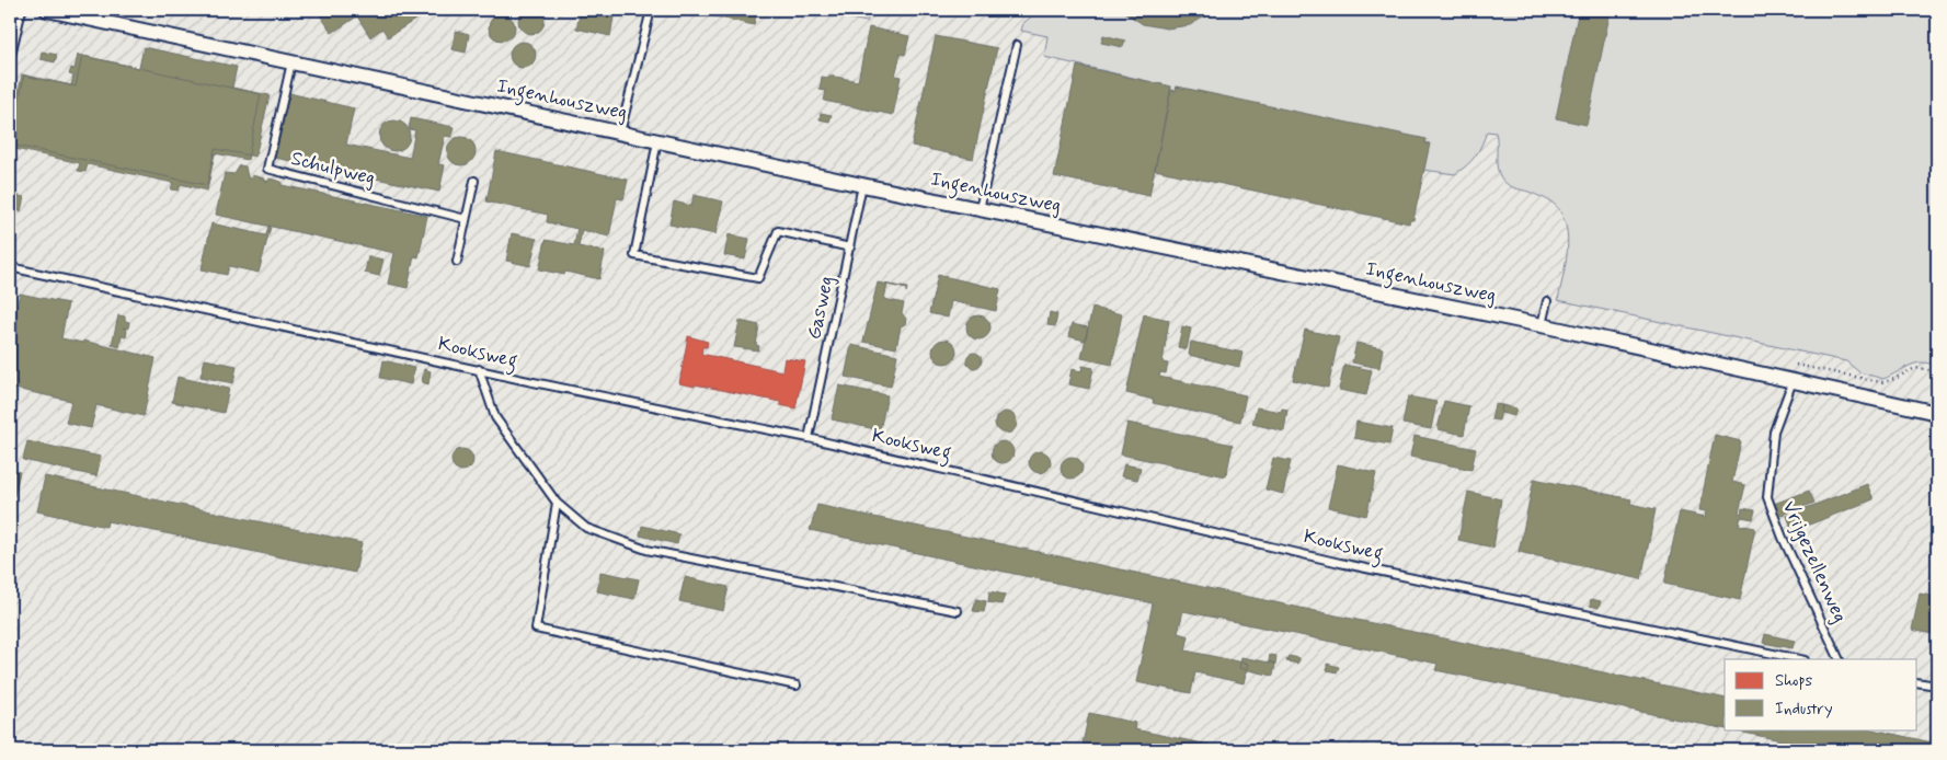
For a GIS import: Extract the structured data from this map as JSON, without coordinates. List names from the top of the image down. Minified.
{"streets":{"street":["Ingenhouszweg"],"lane":["Schulpweg","Gasweg","Kooksweg","Vrijgezellenweg"]},"crossings":[["Ingenhouszweg","Schulpweg"],["Ingenhouszweg","Gasweg"],["Ingenhouszweg","Vrijgezellenweg"],["Gasweg","Kooksweg"]],"legend":["Shops","Industry"]}
